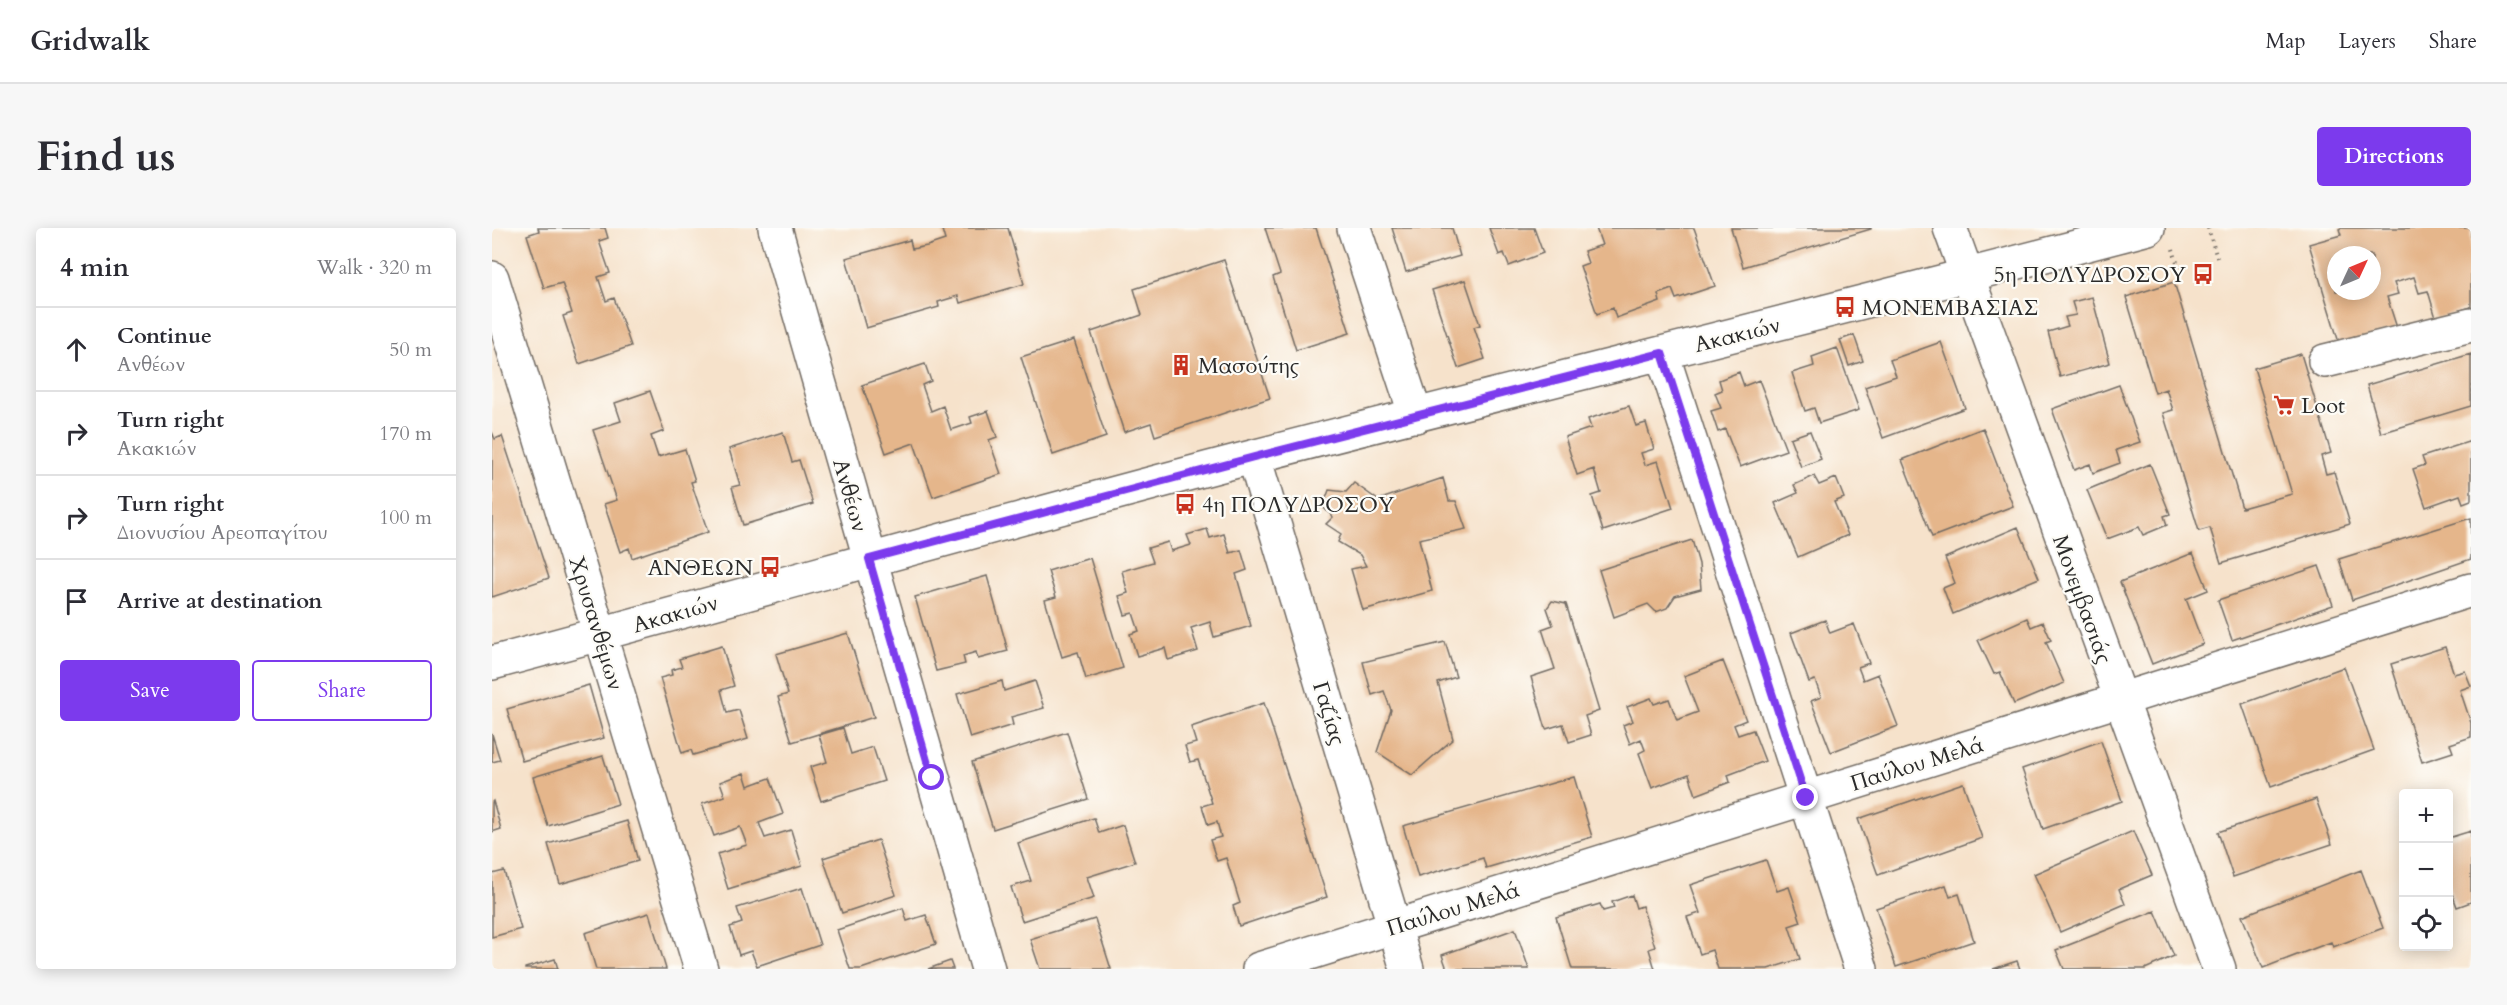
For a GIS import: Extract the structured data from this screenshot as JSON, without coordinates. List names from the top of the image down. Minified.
{"streets":{"street":["Ακακιών","Ανθέων","Μονεμβασιάς","Χρυσανθέμων","Γαζίας","Παύλου Μελά"]},"crossings":[["Ακακιών","Ανθέων"],["Ακακιών","Μονεμβασιάς"],["Ακακιών","Χρυσανθέμων"],["Ακακιών","Γαζίας"],["Μονεμβασιάς","Παύλου Μελά"],["Γαζίας","Παύλου Μελά"]],"places":{"bus stop":["5η ΠΟΛΥΔΡΟΣΟΥ","ΜΟΝΕΜΒΑΣΙΑΣ","4η ΠΟΛΥΔΡΟΣΟΥ","ΑΝΘΕΩΝ"],"building":["Μασούτης"],"supermarket":["Loot"]},"north":"top right","page":{"header":"Gridwalk","nav":["Map","Layers","Share"],"buttons":["Directions",["Save","Share"]],"title":"Find us","heading":["4 min","Walk · 320 m"],"list":[["Continue","Ανθέων","50 m"],["Turn right","Ακακιών","170 m"],["Turn right","Διονυσίου Αρεοπαγίτου","100 m"],"Arrive at destination"],"map_buttons":["+","−"]}}
